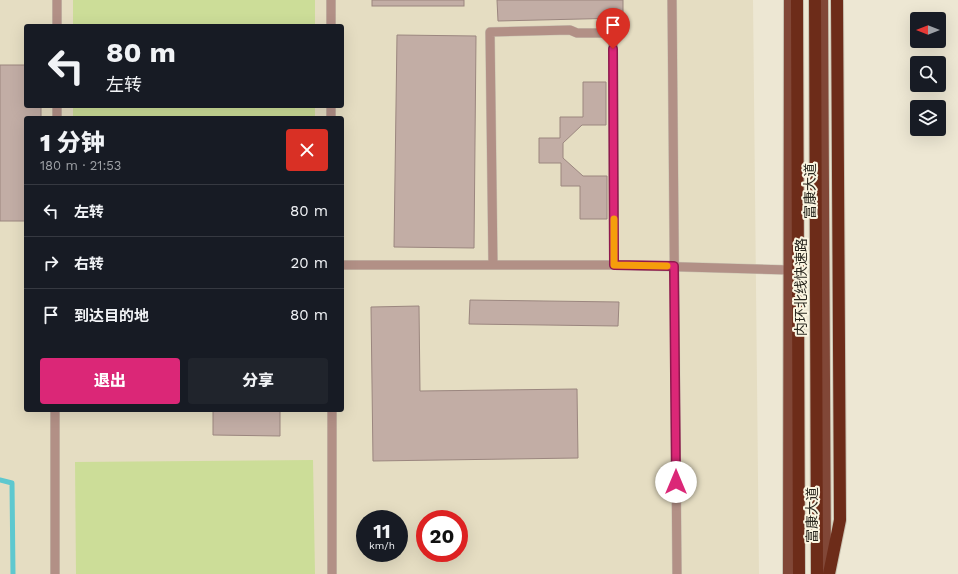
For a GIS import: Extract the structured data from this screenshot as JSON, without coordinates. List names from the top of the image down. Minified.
{"streets":{"highway":["内环北线快速路"],"main road":["富康大道"]},"north":"left","page":{"turn":["80 m","左转"],"heading":["1 分钟","180 m · 21:53"],"list":[{"name":"左转","value":"80 m"},{"name":"右转","value":"20 m"},{"name":"到达目的地","value":"80 m"}],"buttons":["退出","分享"],"speed":"11 km/h","limit":"20"}}
